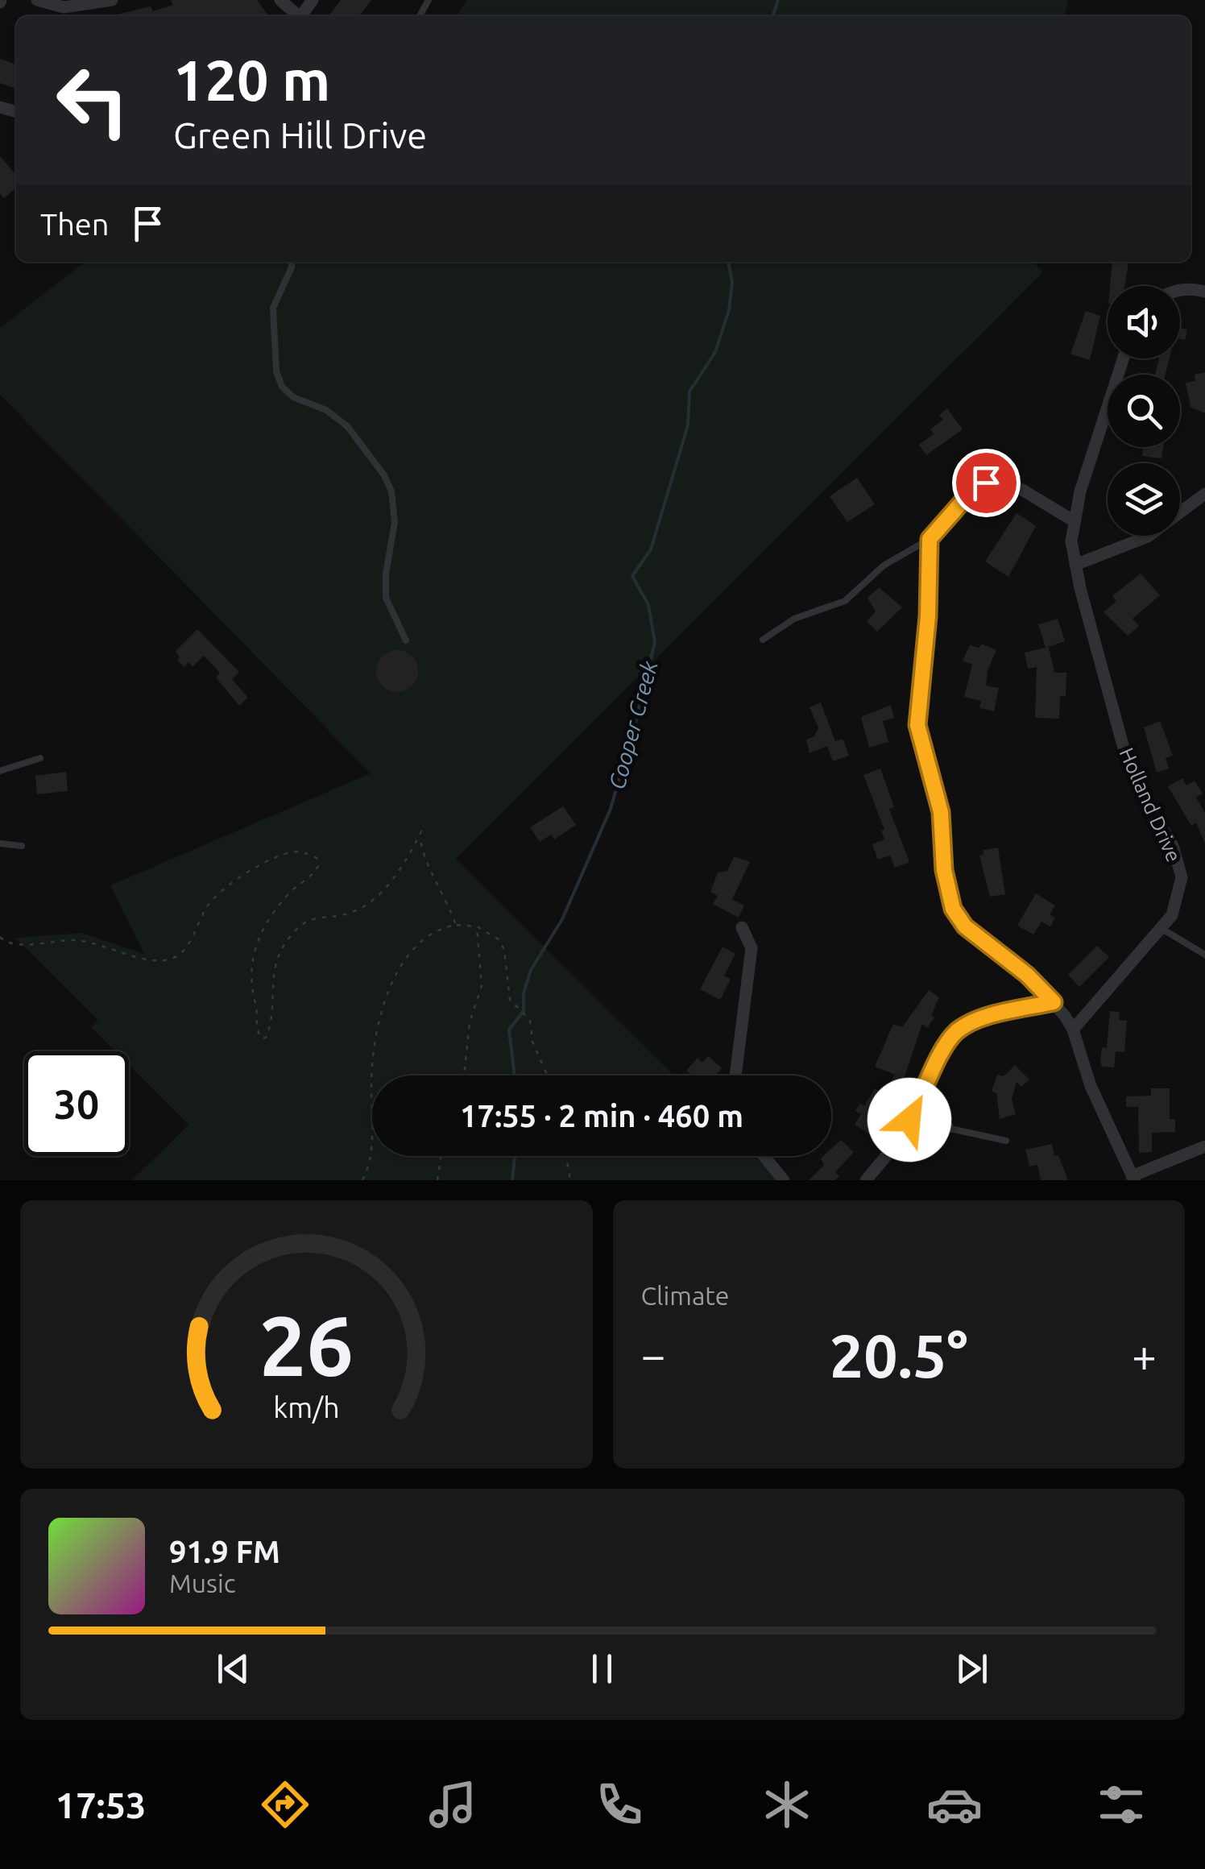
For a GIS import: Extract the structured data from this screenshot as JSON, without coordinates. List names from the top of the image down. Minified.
{"streets":{"street":["Holland Drive"]},"water":["Cooper Creek"],"page":{"turn":["120 m","Green Hill Drive"],"then":"Then","limit":"30","trip":"17:55 · 2 min · 460 m","tile":"Climate","heat":["−","20.5°","+"],"song":["91.9 FM","Music"],"tabs":"17:53","gauge":["26","km/h"]}}
